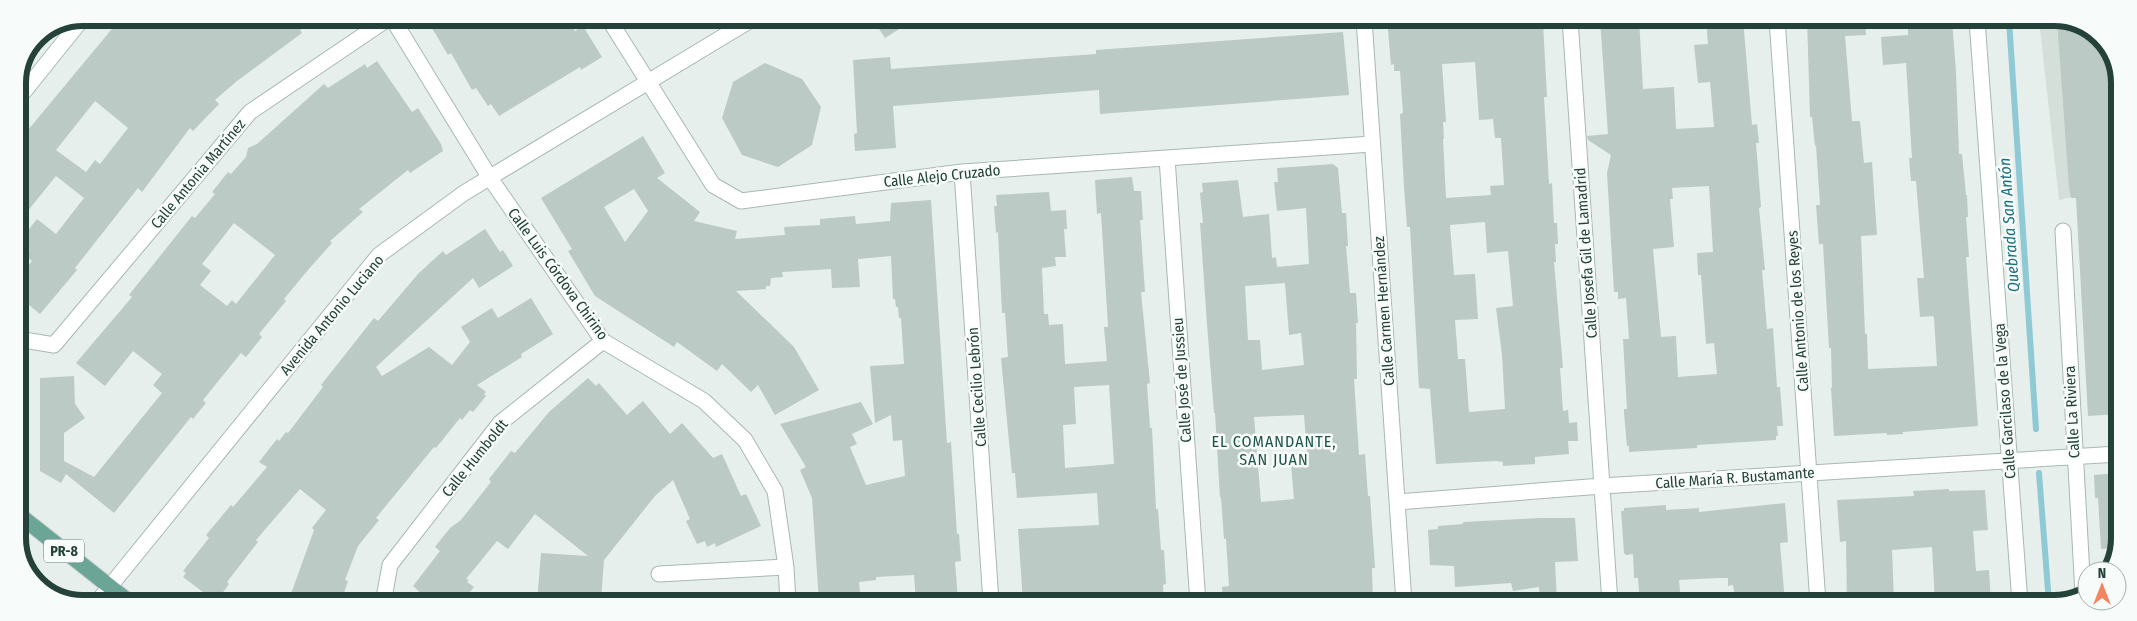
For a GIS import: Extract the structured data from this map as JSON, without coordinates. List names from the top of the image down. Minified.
{"streets":{"main road":["PR-8"],"street":["Calle Antonia Martínez","Calle Alejo Cruzado","Calle Josefa Gil de Lamadrid","Calle Luis Córdova Chirino","Calle Carmen Hernández","Calle Antonio de los Reyes","Avenida Antonio Luciano","Calle José de Jussieu","Calle Cecilio Lebrón","Calle Garcilaso de la Vega","Calle La Riviera","Calle Humboldt","Calle María R. Bustamante"]},"crossings":[["Calle Alejo Cruzado","Calle Carmen Hernández"],["Calle Alejo Cruzado","Avenida Antonio Luciano"],["Calle Alejo Cruzado","Calle José de Jussieu"],["Calle Alejo Cruzado","Calle Cecilio Lebrón"],["Calle Josefa Gil de Lamadrid","Calle María R. Bustamante"],["Calle Luis Córdova Chirino","Avenida Antonio Luciano"],["Calle Luis Córdova Chirino","Calle Humboldt"],["Calle Carmen Hernández","Calle María R. Bustamante"],["Calle Antonio de los Reyes","Calle María R. Bustamante"],["Avenida Antonio Luciano","PR-8"],["Calle Garcilaso de la Vega","Calle María R. Bustamante"],["Calle La Riviera","Calle María R. Bustamante"]],"districts":["EL COMANDANTE, SAN JUAN"],"water":["Quebrada San Antón"],"north":"top"}
